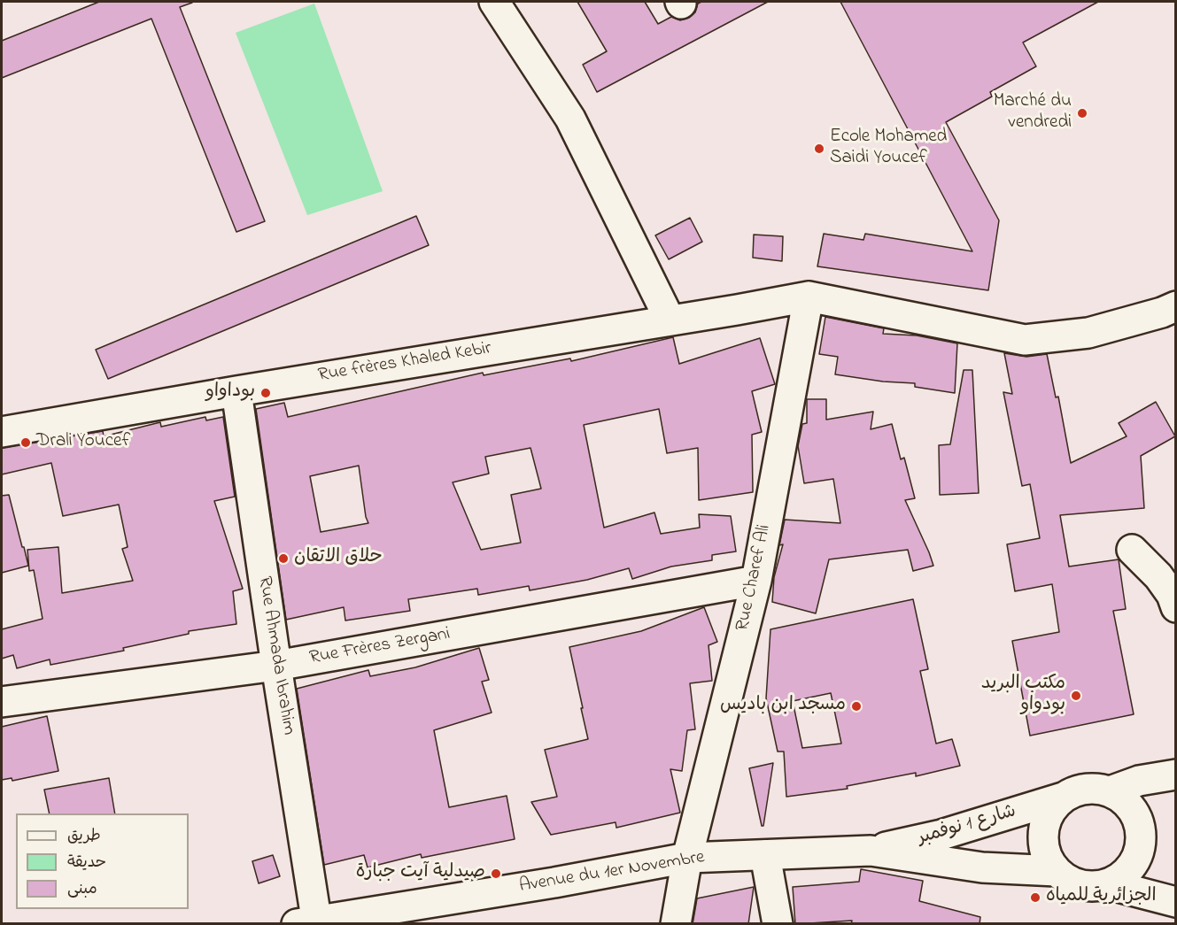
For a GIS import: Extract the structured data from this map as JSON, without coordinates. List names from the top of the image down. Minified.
{"streets":{"street":["Rue frères Khaled Kebir","Rue Charef Ali","Rue Frères Zergani","Rue Ahmada Ibrahim","شارع 1 نوفمبر","Avenue du 1er Novembre"]},"crossings":[["Rue frères Khaled Kebir","Rue Charef Ali"],["Rue frères Khaled Kebir","Rue Ahmada Ibrahim"],["Rue Charef Ali","Rue Frères Zergani"],["Rue Charef Ali","Avenue du 1er Novembre"],["Rue Frères Zergani","Rue Ahmada Ibrahim"],["Rue Ahmada Ibrahim","Avenue du 1er Novembre"],["شارع 1 نوفمبر","Avenue du 1er Novembre"]],"places":["Marché du vendredi","Ecole Mohamed Saidi Youcef","بوداواو","Drali Youcef","حلاق الاتقان","مكتب البريد بودواو","مسجد ابن باديس","صيدلية آيت جبارة","الجزائرية للمياه"],"legend":["طريق","حديقة","مبنى"]}
